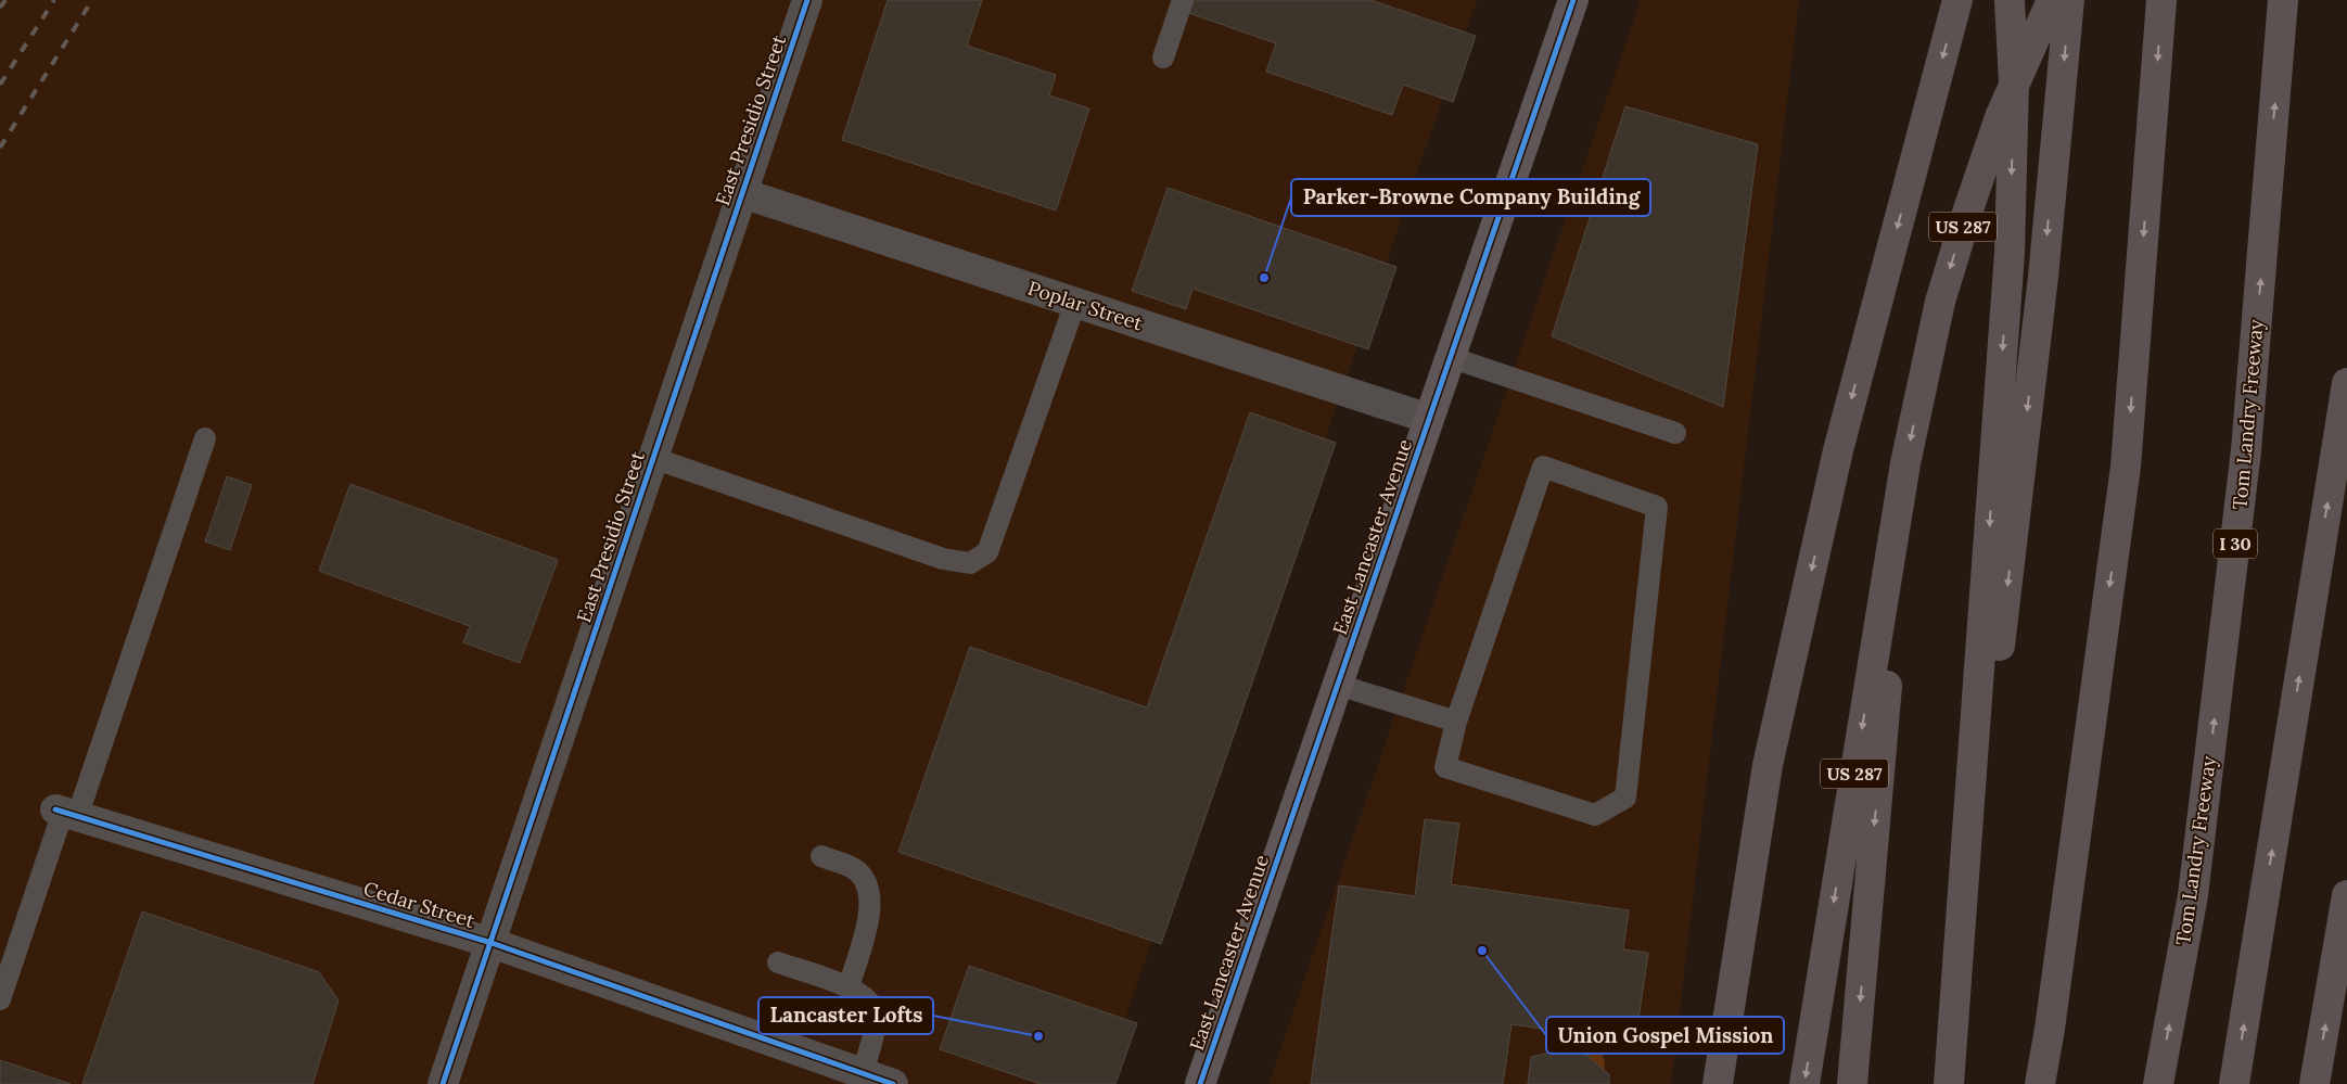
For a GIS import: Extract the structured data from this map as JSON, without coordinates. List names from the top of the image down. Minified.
{"streets":{"highway":["US 287","Tom Landry Freeway","I 30"],"main road":["East Lancaster Avenue"],"street":["East Presidio Street","Poplar Street","Cedar Street"]},"crossings":[["East Presidio Street","Poplar Street"],["East Presidio Street","Cedar Street"],["Poplar Street","East Lancaster Avenue"]],"places":["Parker-Browne Company Building","Union Gospel Mission","Lancaster Lofts"]}
